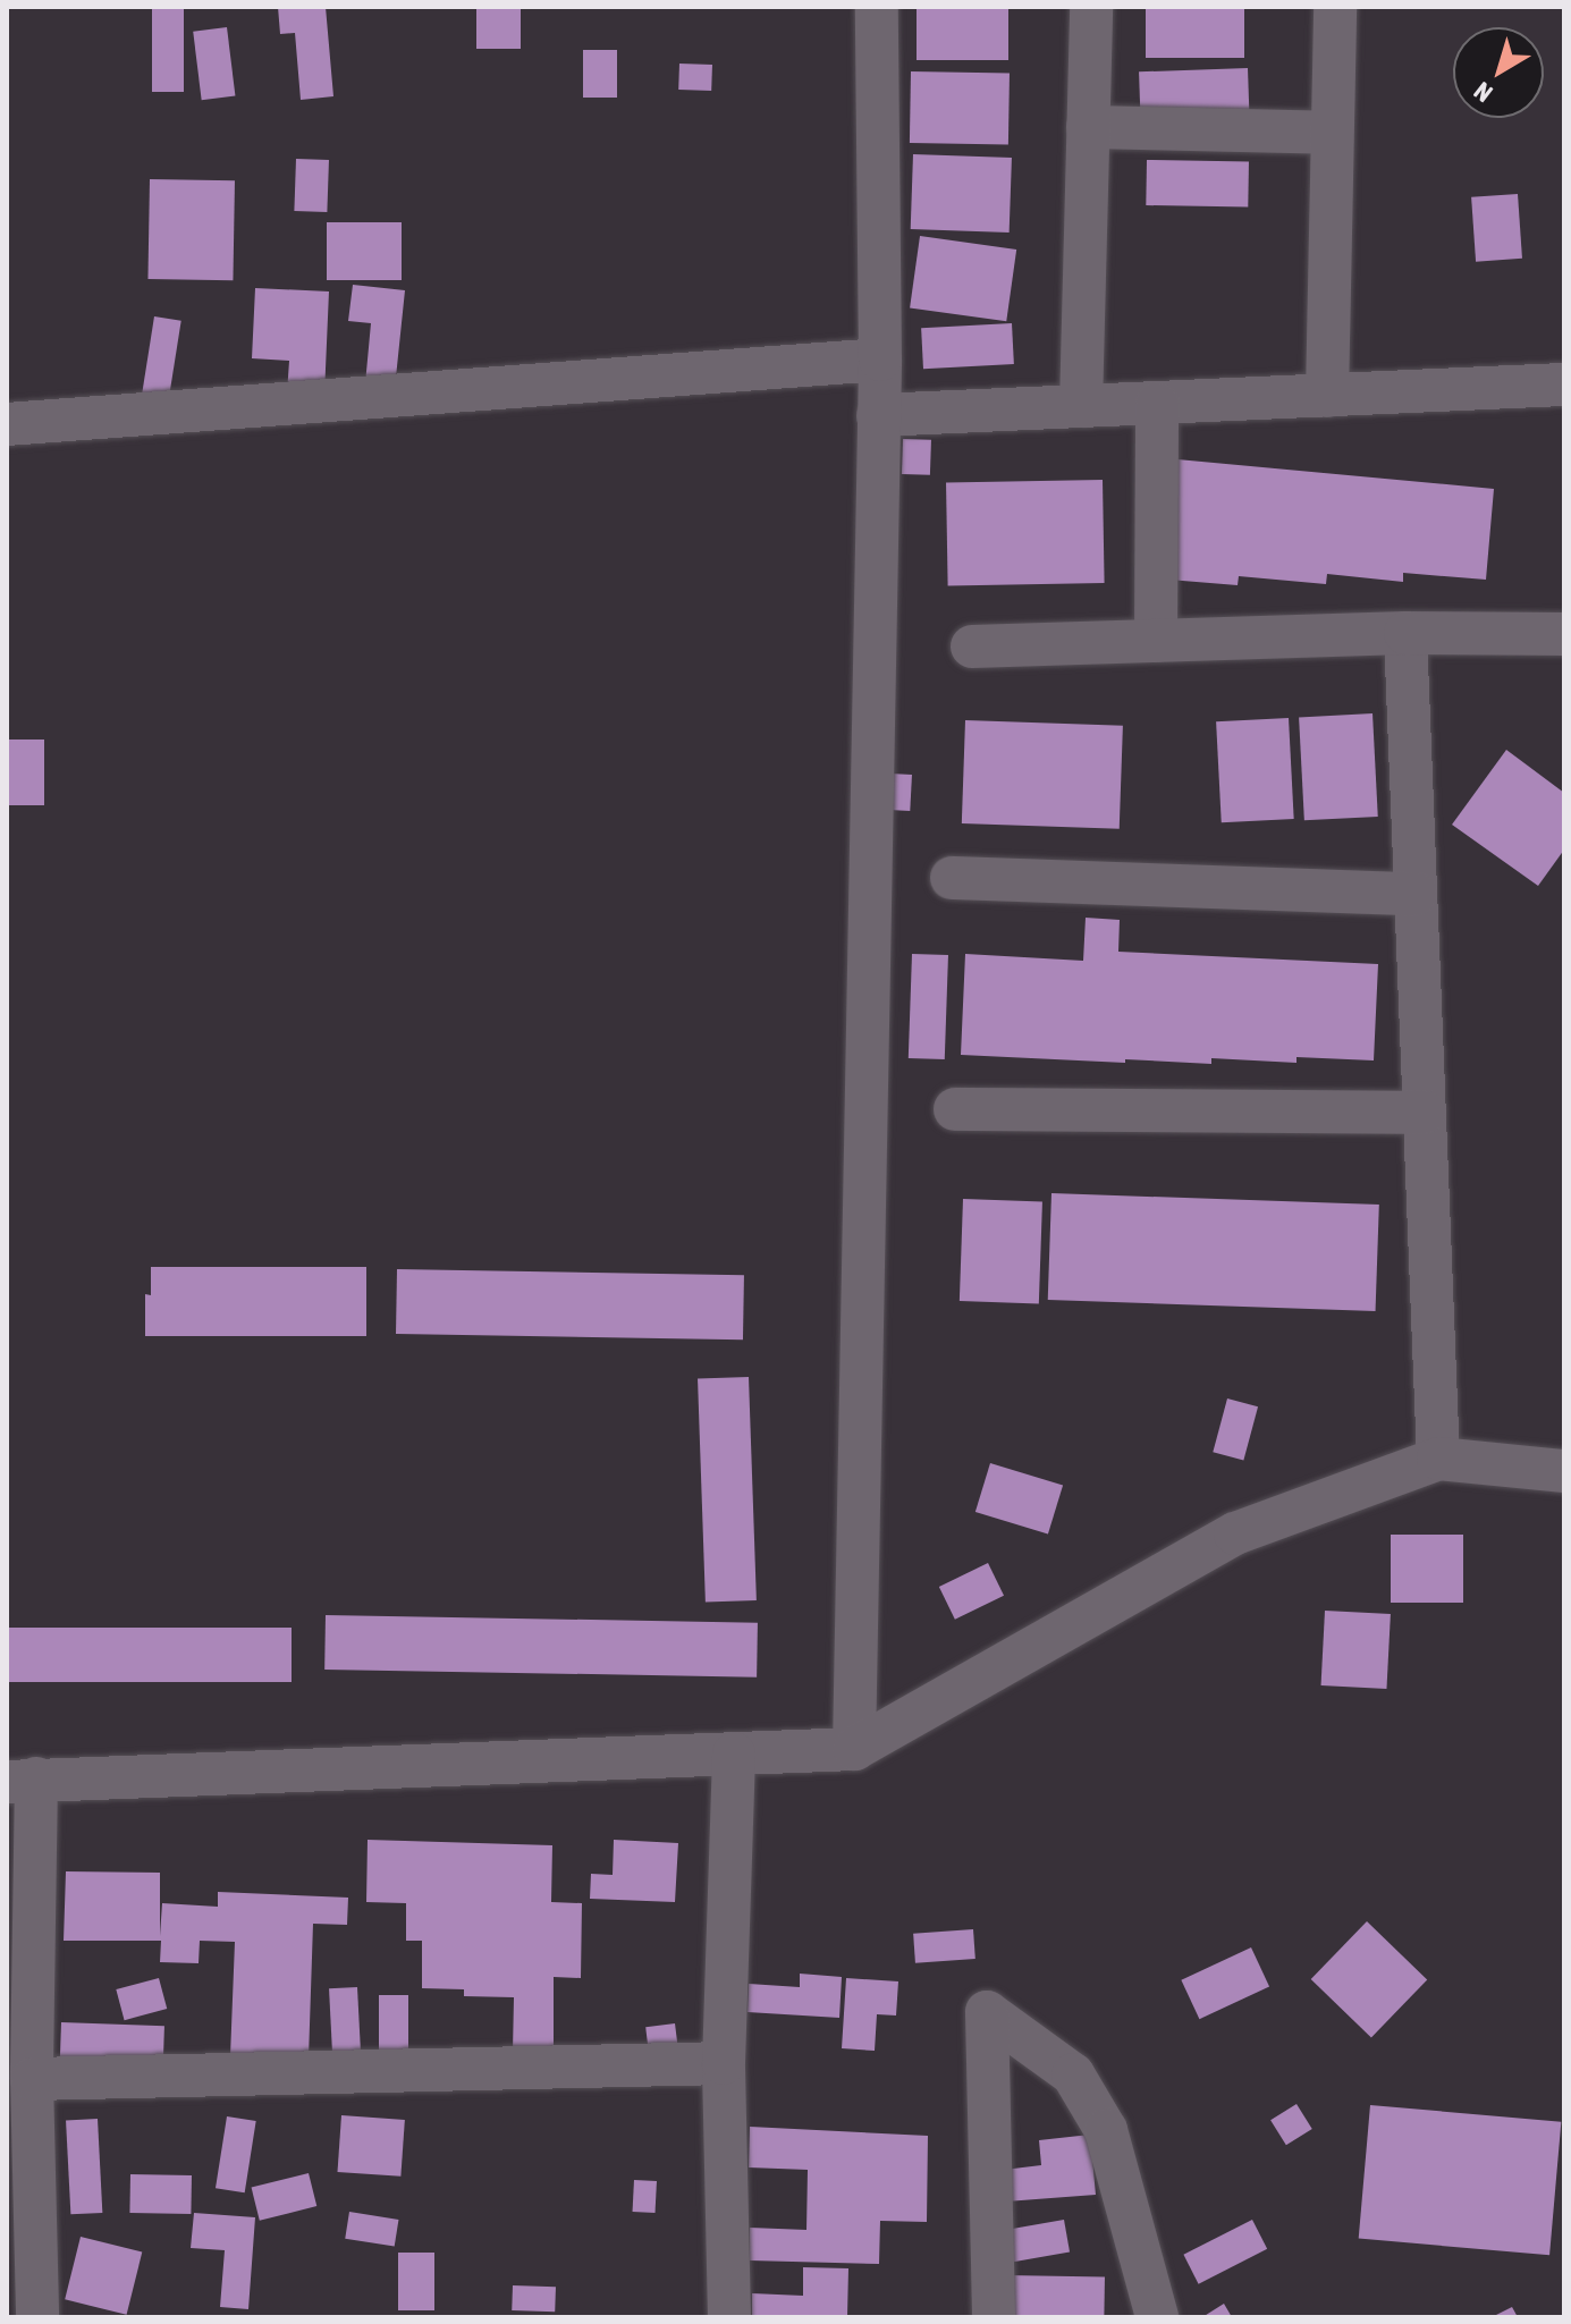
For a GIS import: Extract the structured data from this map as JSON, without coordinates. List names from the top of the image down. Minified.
{"north":"bottom left"}
